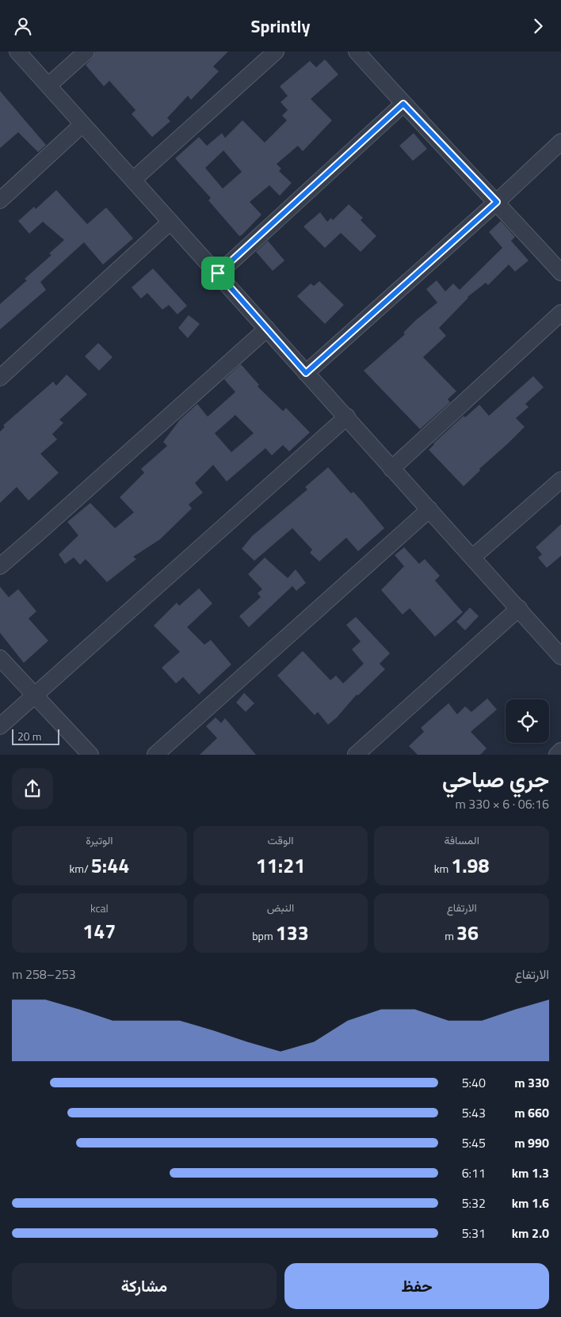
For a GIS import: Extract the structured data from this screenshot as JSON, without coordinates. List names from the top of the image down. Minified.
{"scale_bar":"20 m","page":{"header":"Sprintly","scale":"20 m","heading":["جري صباحي","06:16 · 6 × 330 m"],"stats":[["المسافة","1.98 km"],["الوقت","11:21"],["الوتيرة","5:44 /km"],["الارتفاع","36 m"],["النبض","133 bpm"],["kcal","147"]],"chart":["الارتفاع","253–258 m"],"list":[{"name":"330 m","note":"5:40"},{"name":"660 m","note":"5:43"},{"name":"990 m","note":"5:45"},{"name":"1.3 km","note":"6:11"},{"name":"1.6 km","note":"5:32"},{"name":"2.0 km","note":"5:31"}],"buttons":["حفظ","مشاركة"]}}
